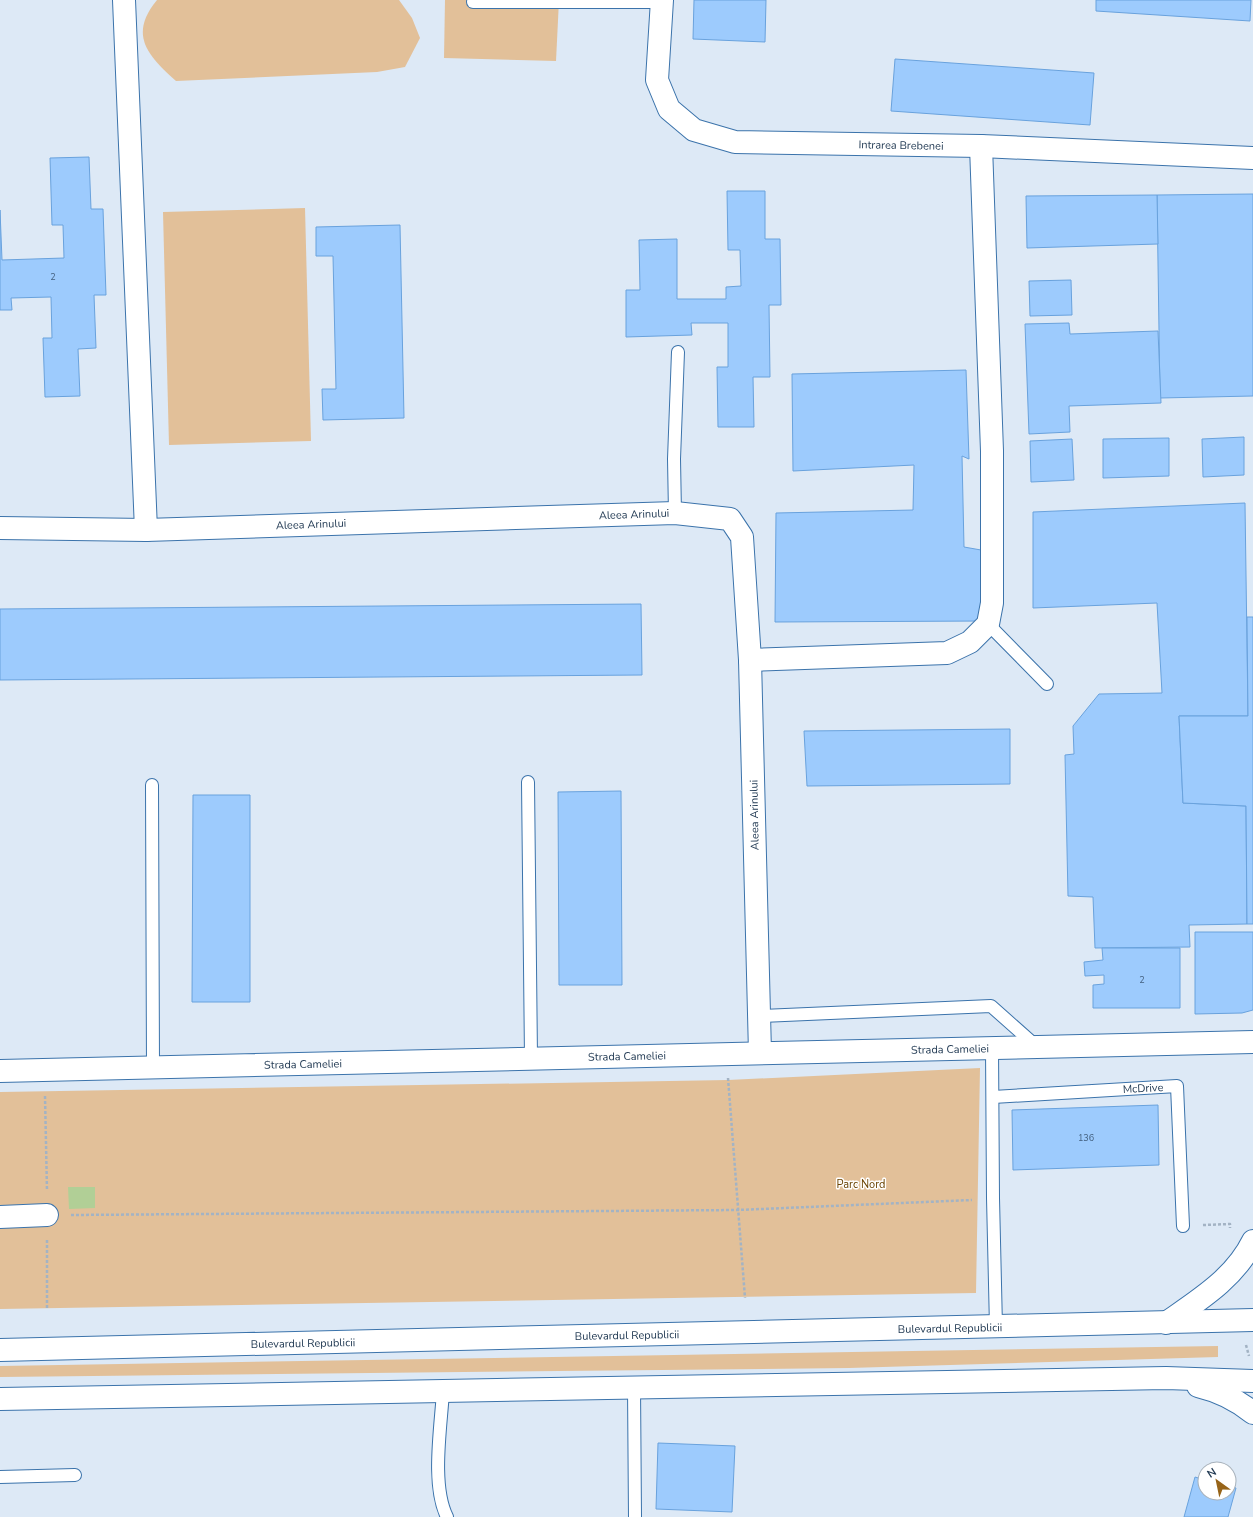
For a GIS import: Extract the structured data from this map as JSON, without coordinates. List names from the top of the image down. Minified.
{"streets":{"street":["Intrarea Brebenei","Aleea Arinului","Strada Cameliei","Bulevardul Republicii"],"lane":["McDrive"]},"crossings":[["Aleea Arinului","Strada Cameliei"]],"parks":["Parc Nord"],"house_numbers":["2","2","136"],"north":"top left"}
